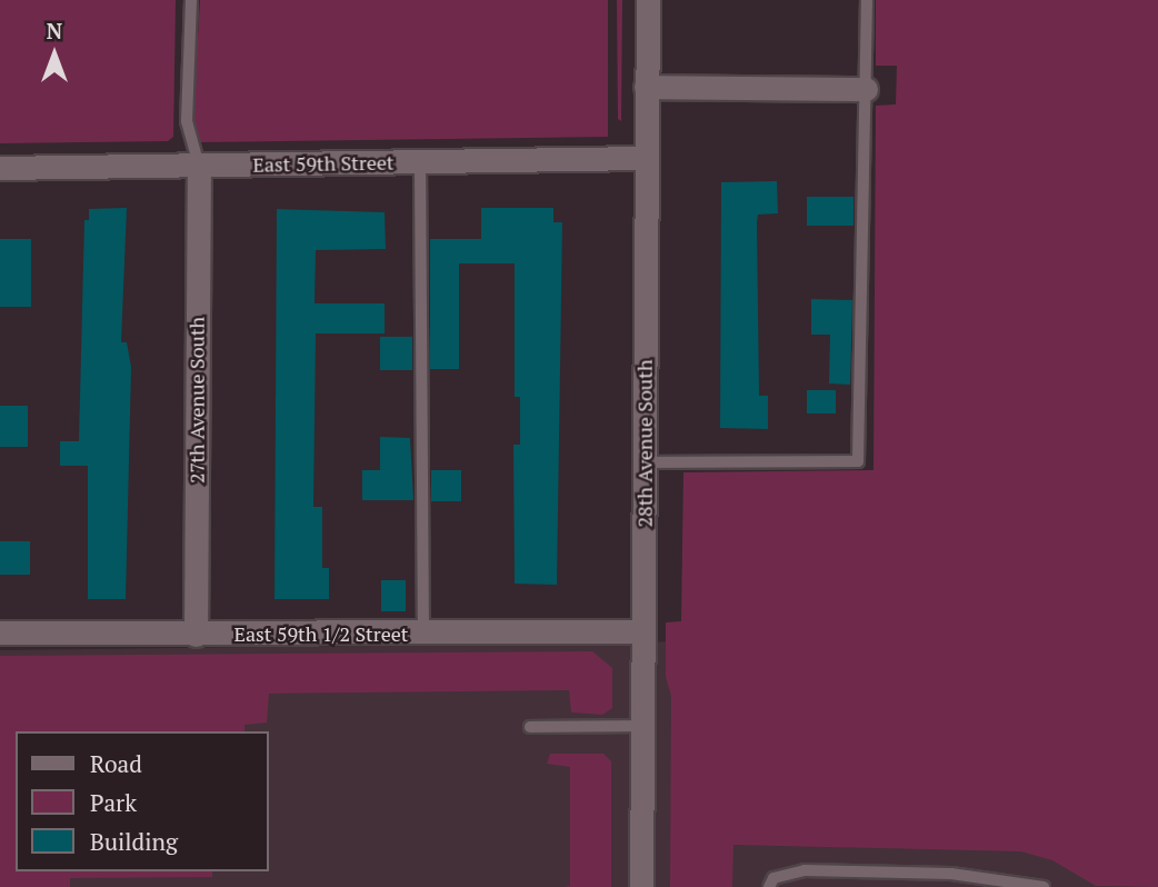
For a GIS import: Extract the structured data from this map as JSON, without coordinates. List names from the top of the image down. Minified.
{"streets":{"street":["East 59th Street","27th Avenue South","28th Avenue South","East 59th 1/2 Street"]},"crossings":[["East 59th Street","27th Avenue South"],["East 59th Street","28th Avenue South"],["27th Avenue South","East 59th 1/2 Street"],["28th Avenue South","East 59th 1/2 Street"]],"legend":["Road","Park","Building"],"north":"top"}
